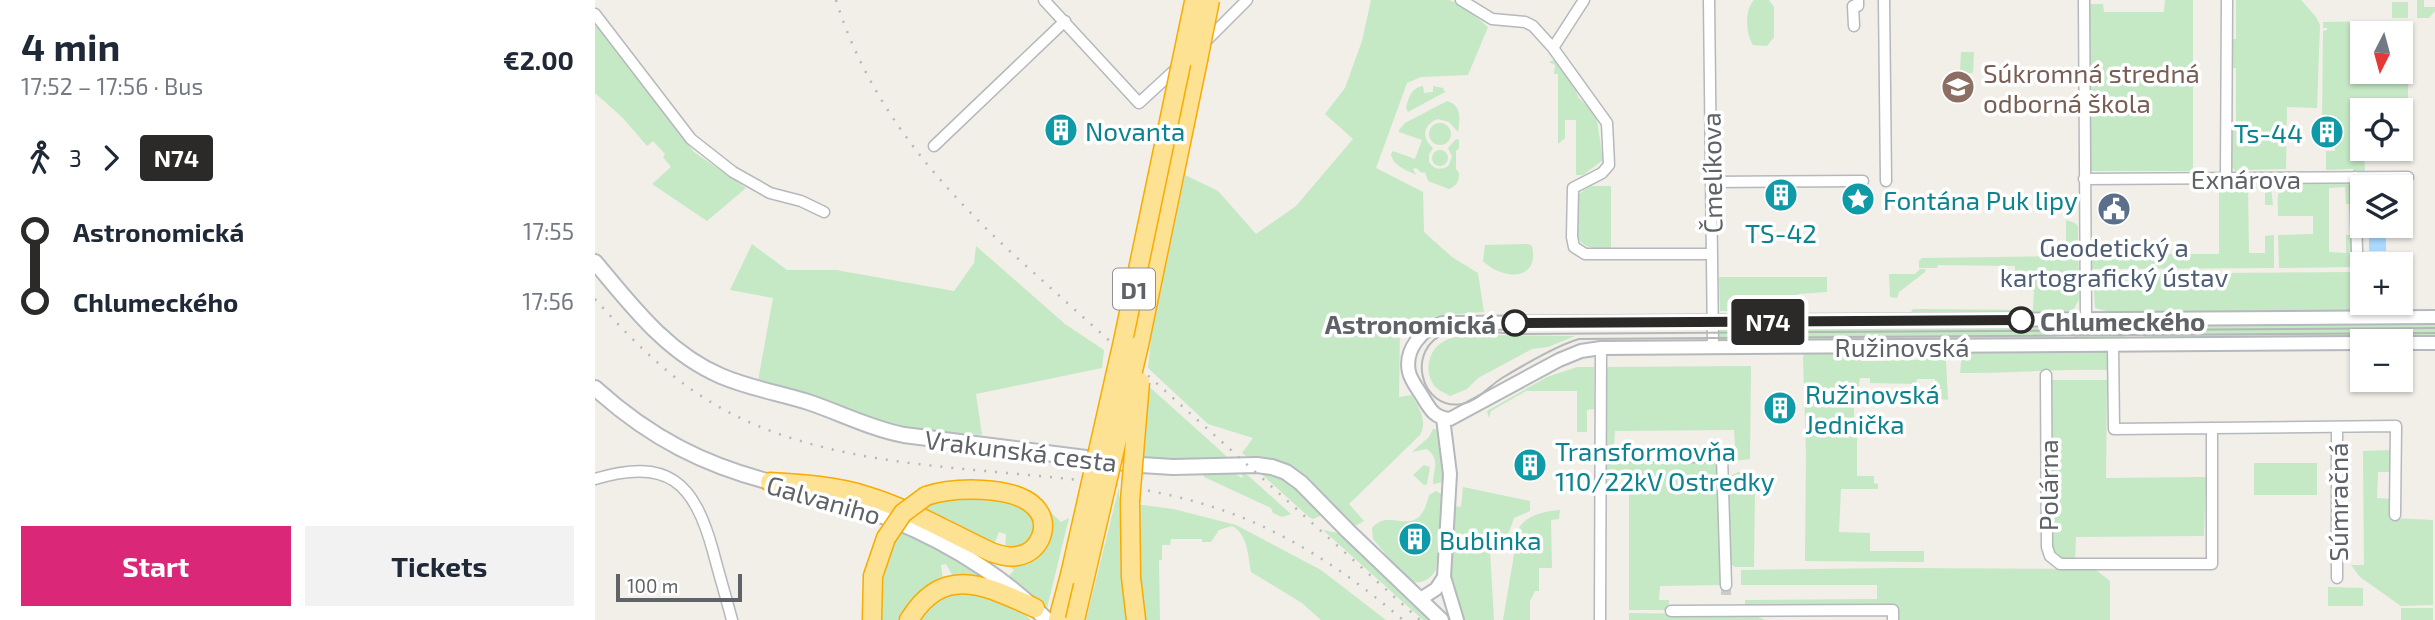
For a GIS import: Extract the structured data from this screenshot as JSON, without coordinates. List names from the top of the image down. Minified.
{"streets":{"highway":["D1"],"main road":["Vrakunská cesta","Galvaniho"],"street":["Čmelíkova","Exnárova","Ružinovská","Polárna","Súmračná"]},"crossings":[["Čmelíkova","Ružinovská"],["Ružinovská","Súmračná"],["Polárna","Súmračná"]],"places":{"school or university":["Súkromná stredná odborná škola"],"building":["Novanta","Ts-44","TS-42","Ružinovská Jednička","Transformovňa 110/22kV Ostredky","Bublinka"],"place":["Fontána Puk lipy"],"public building":["Geodetický a kartografický ústav"],"other":["Chlumeckého","Astronomická"]},"lines":["bus line N74"],"scale_bar":"100 m","north":"bottom","page":{"heading":["4 min","17:52 – 17:56 · Bus","€2.00"],"on_map":"N74","map_buttons":["+","−"],"legs":["3","N74"],"list":[{"name":"Astronomická","value":"17:55"},{"name":"Chlumeckého","value":"17:56"}],"buttons":["Start","Tickets"],"scale":"100 m"}}
